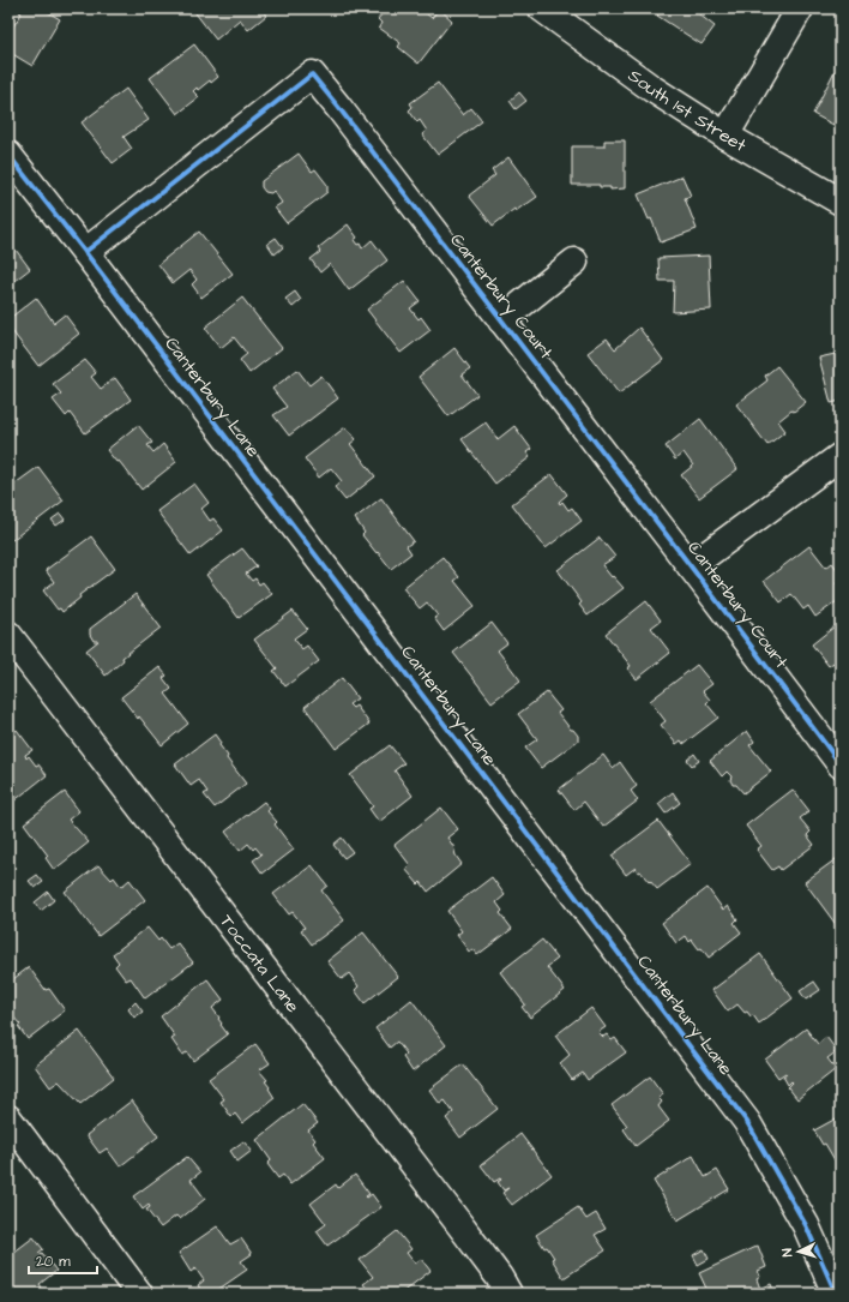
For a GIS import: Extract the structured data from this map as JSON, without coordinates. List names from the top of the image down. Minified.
{"streets":{"street":["South 1st Street","Canterbury Court","Canterbury Lane","Toccata Lane"]},"crossings":[["Canterbury Court","Canterbury Lane"]],"scale_bar":"20 m","north":"left"}
